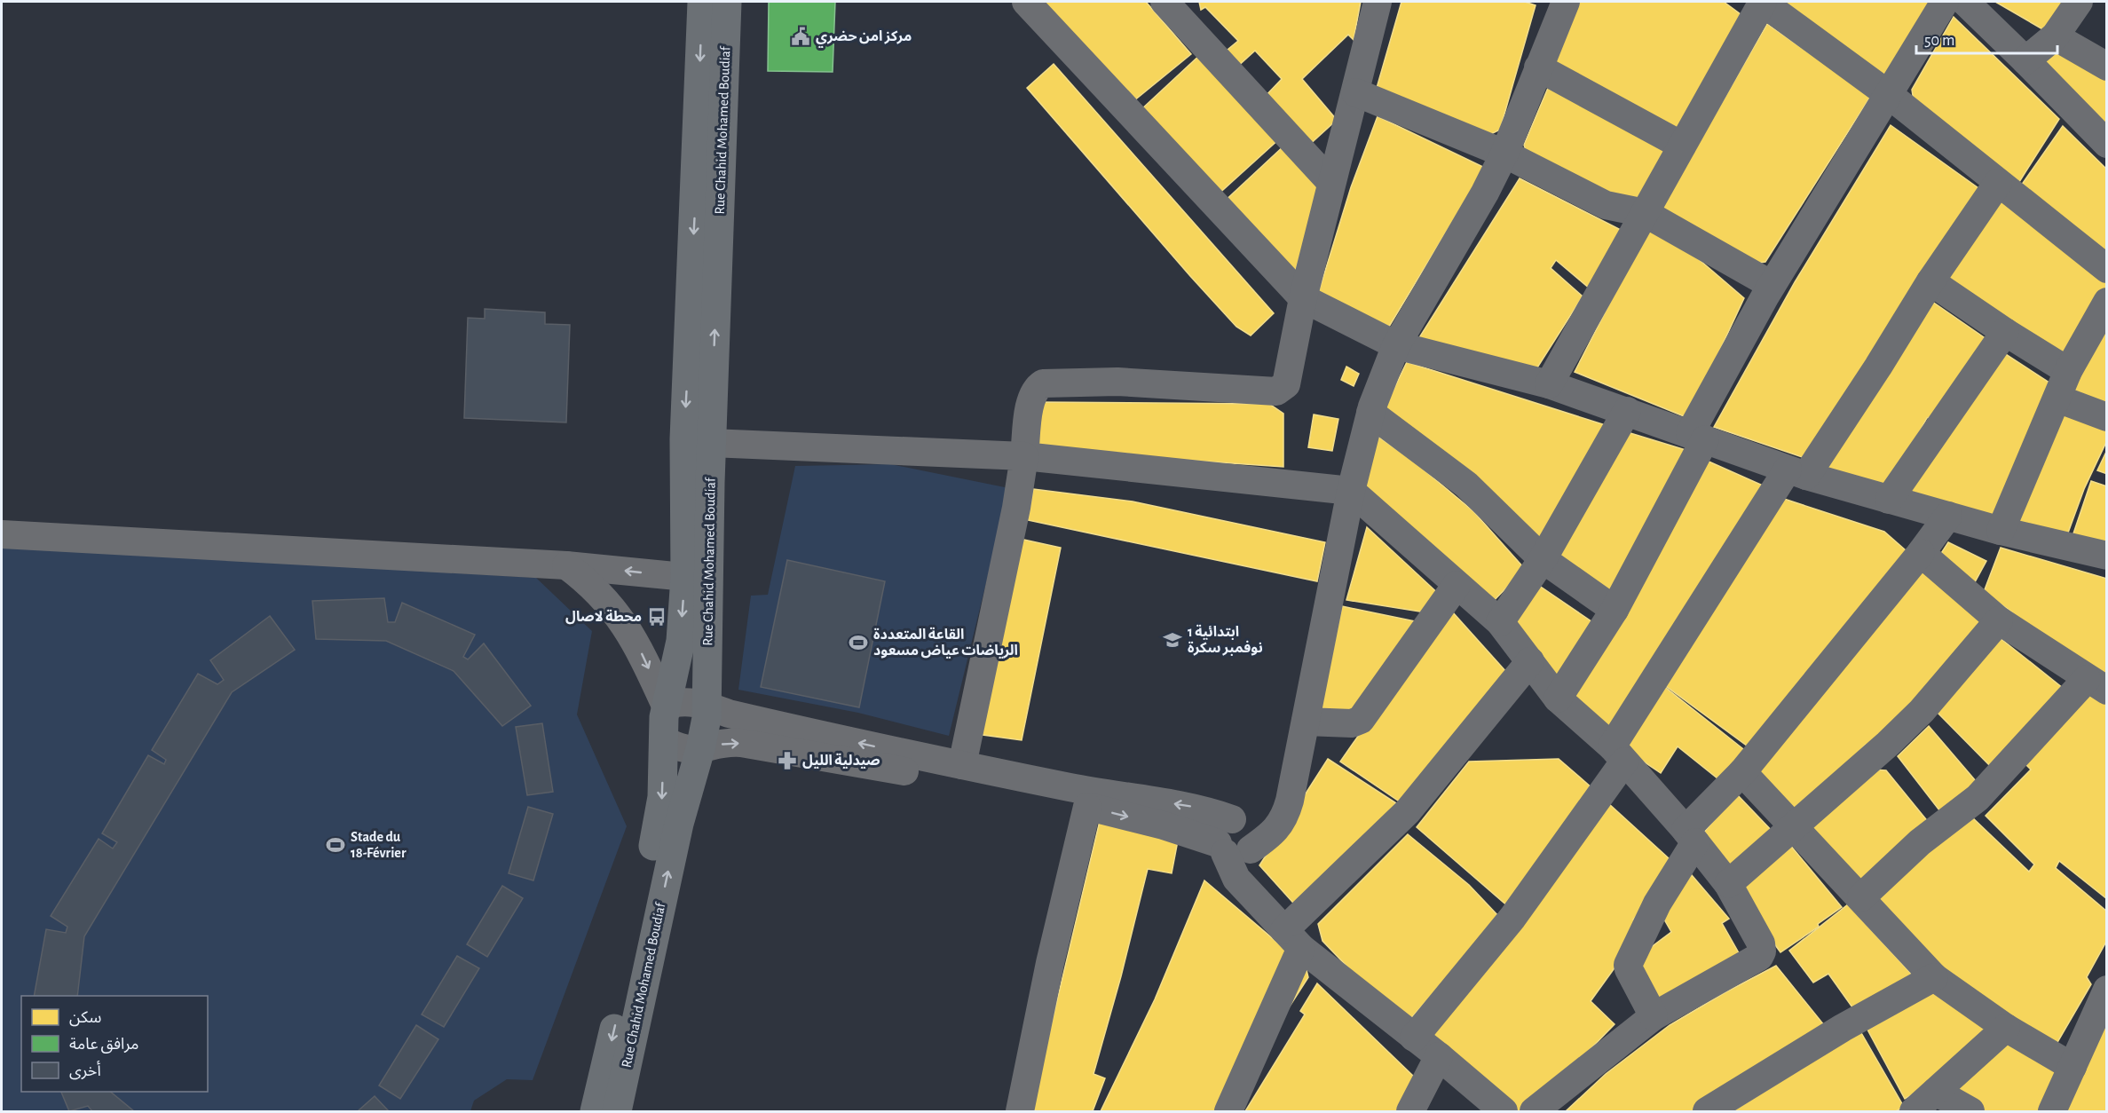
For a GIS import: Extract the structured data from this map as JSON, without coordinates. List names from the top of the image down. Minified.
{"streets":{"main road":["Rue Chahid Mohamed Boudiaf"]},"places":{"public building":["مركز امن حضري"],"bus stop":["محطة لاصال"],"school or university":["ابتدائية 1 نوفمبر سكرة"],"sports":["القاعة المتعددة الرياضات عياض مسعود","Stade du 18-Février"],"pharmacy":["صيدلية الليل"]},"legend":["سكن","مرافق عامة","أخرى"],"scale_bar":"50 m"}
